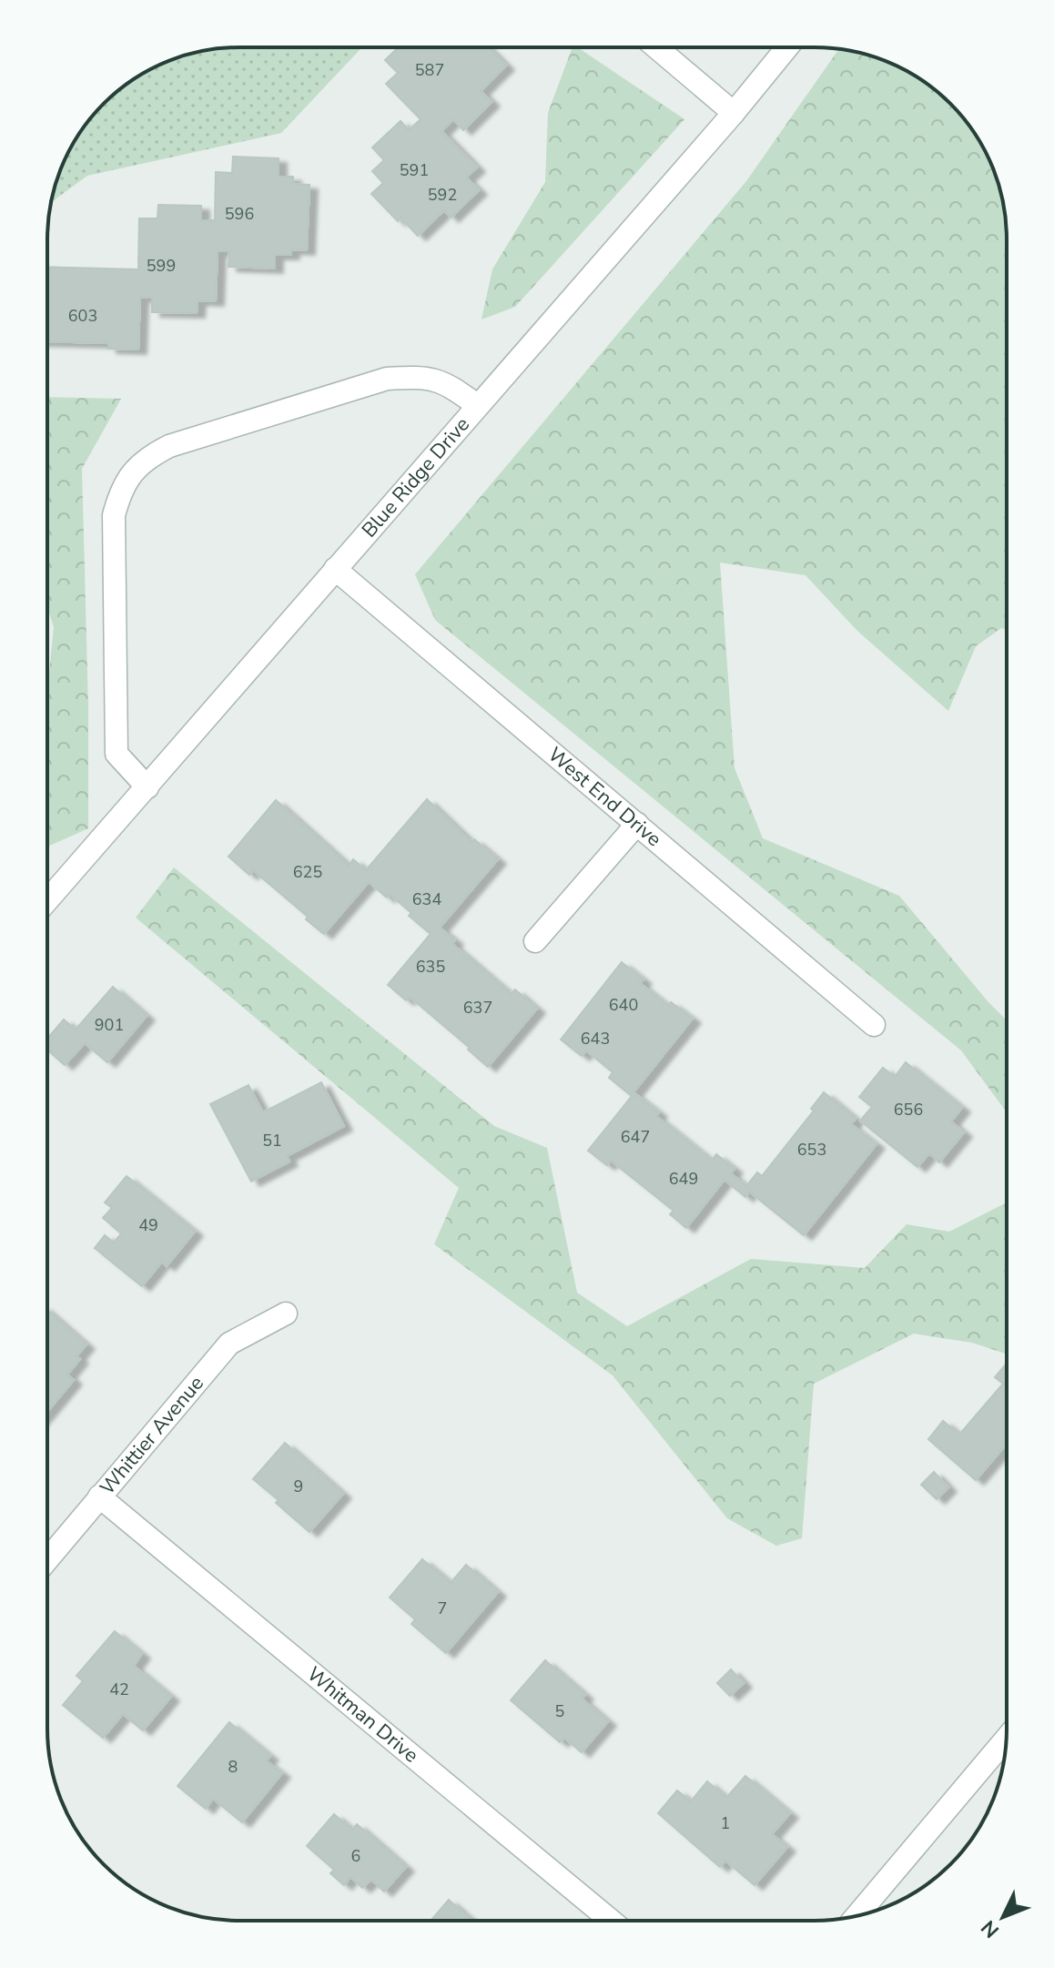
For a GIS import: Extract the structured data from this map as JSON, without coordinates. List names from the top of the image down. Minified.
{"streets":{"street":["Blue Ridge Drive","West End Drive","Whittier Avenue","Whitman Drive"]},"crossings":[["Blue Ridge Drive","West End Drive"],["Whittier Avenue","Whitman Drive"]],"house_numbers":["587","591","592","596","599","603","625","634","635","640","637","901","643","656","647","51","653","649","49","9","7","42","5","8","1","6"],"north":"bottom left"}
